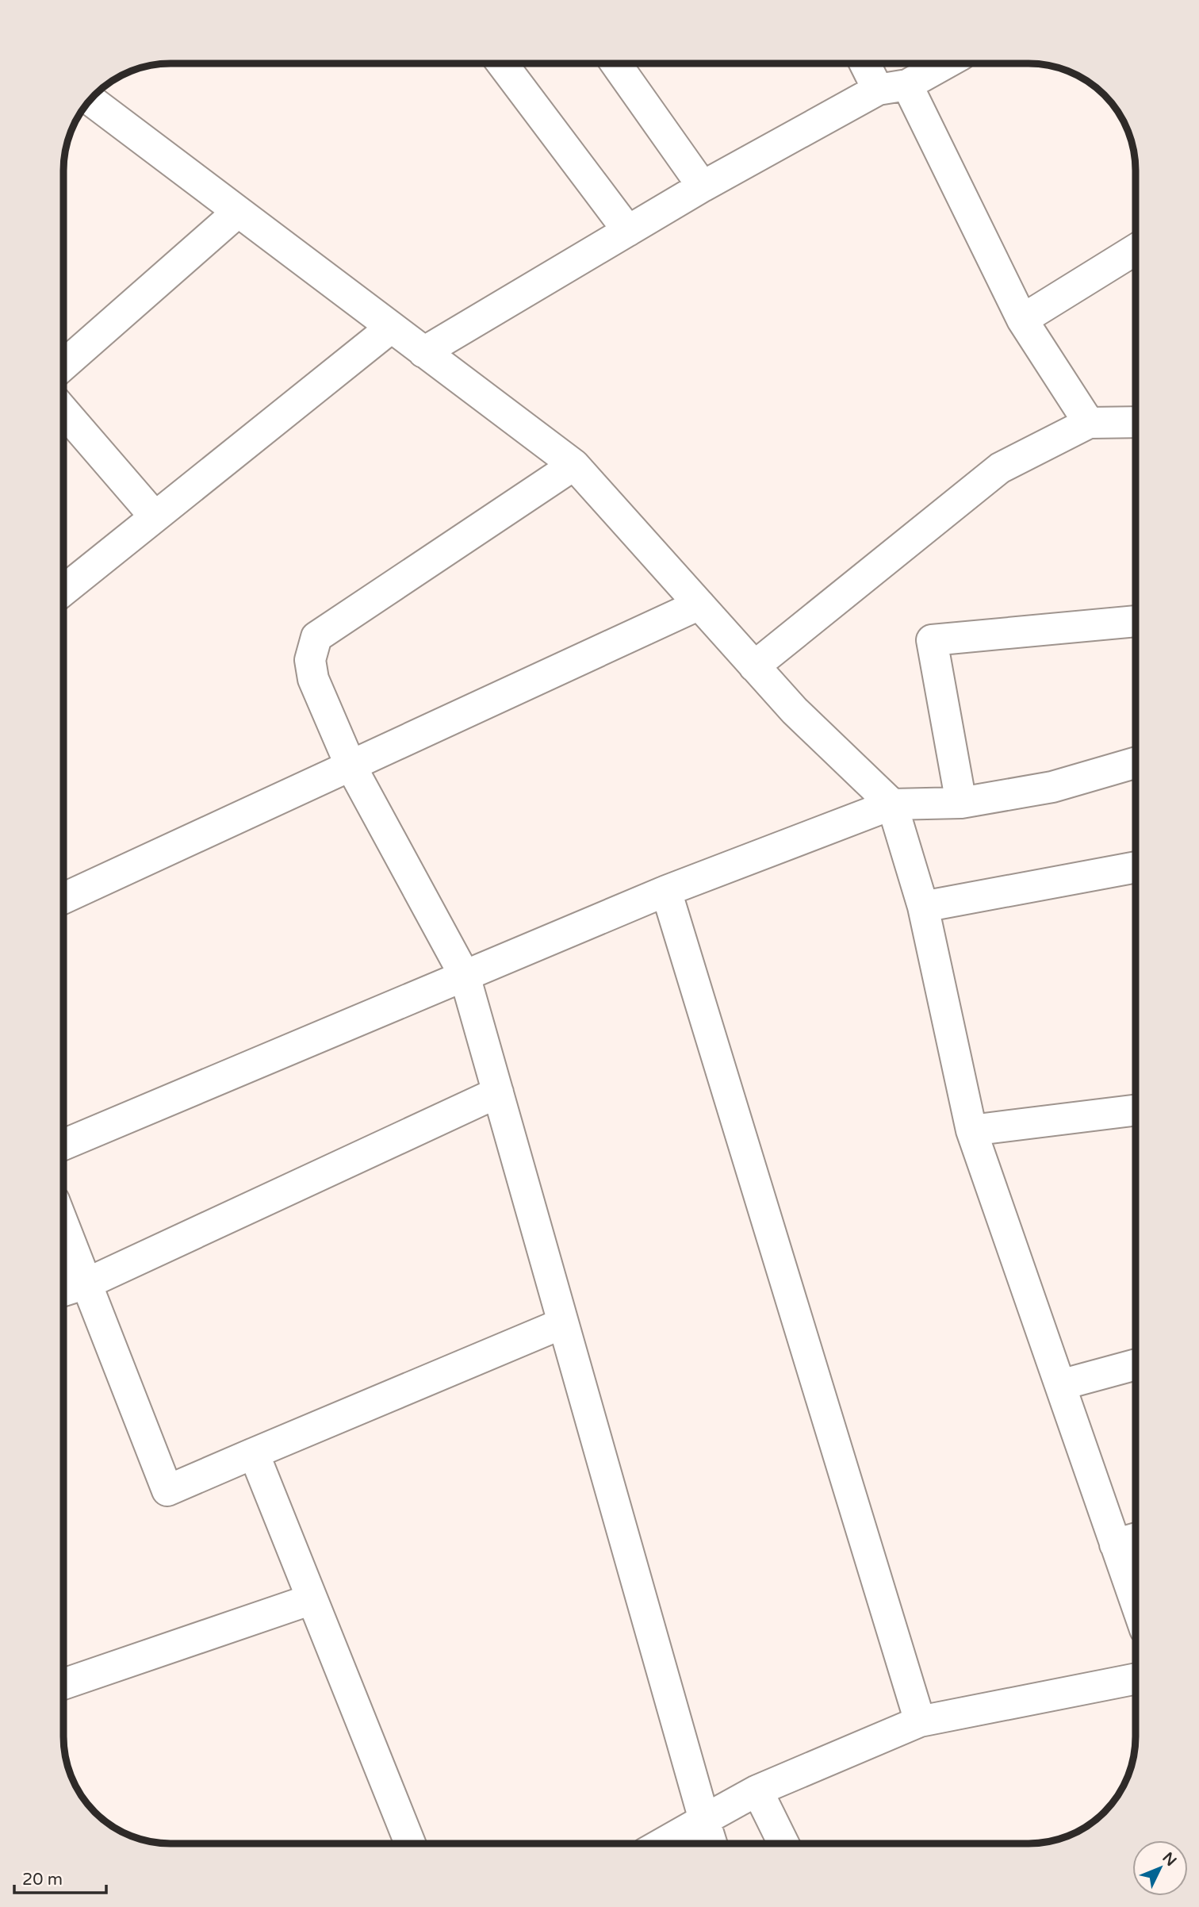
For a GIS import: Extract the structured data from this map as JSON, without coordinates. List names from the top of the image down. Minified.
{"scale_bar":"20 m","north":"top right"}
